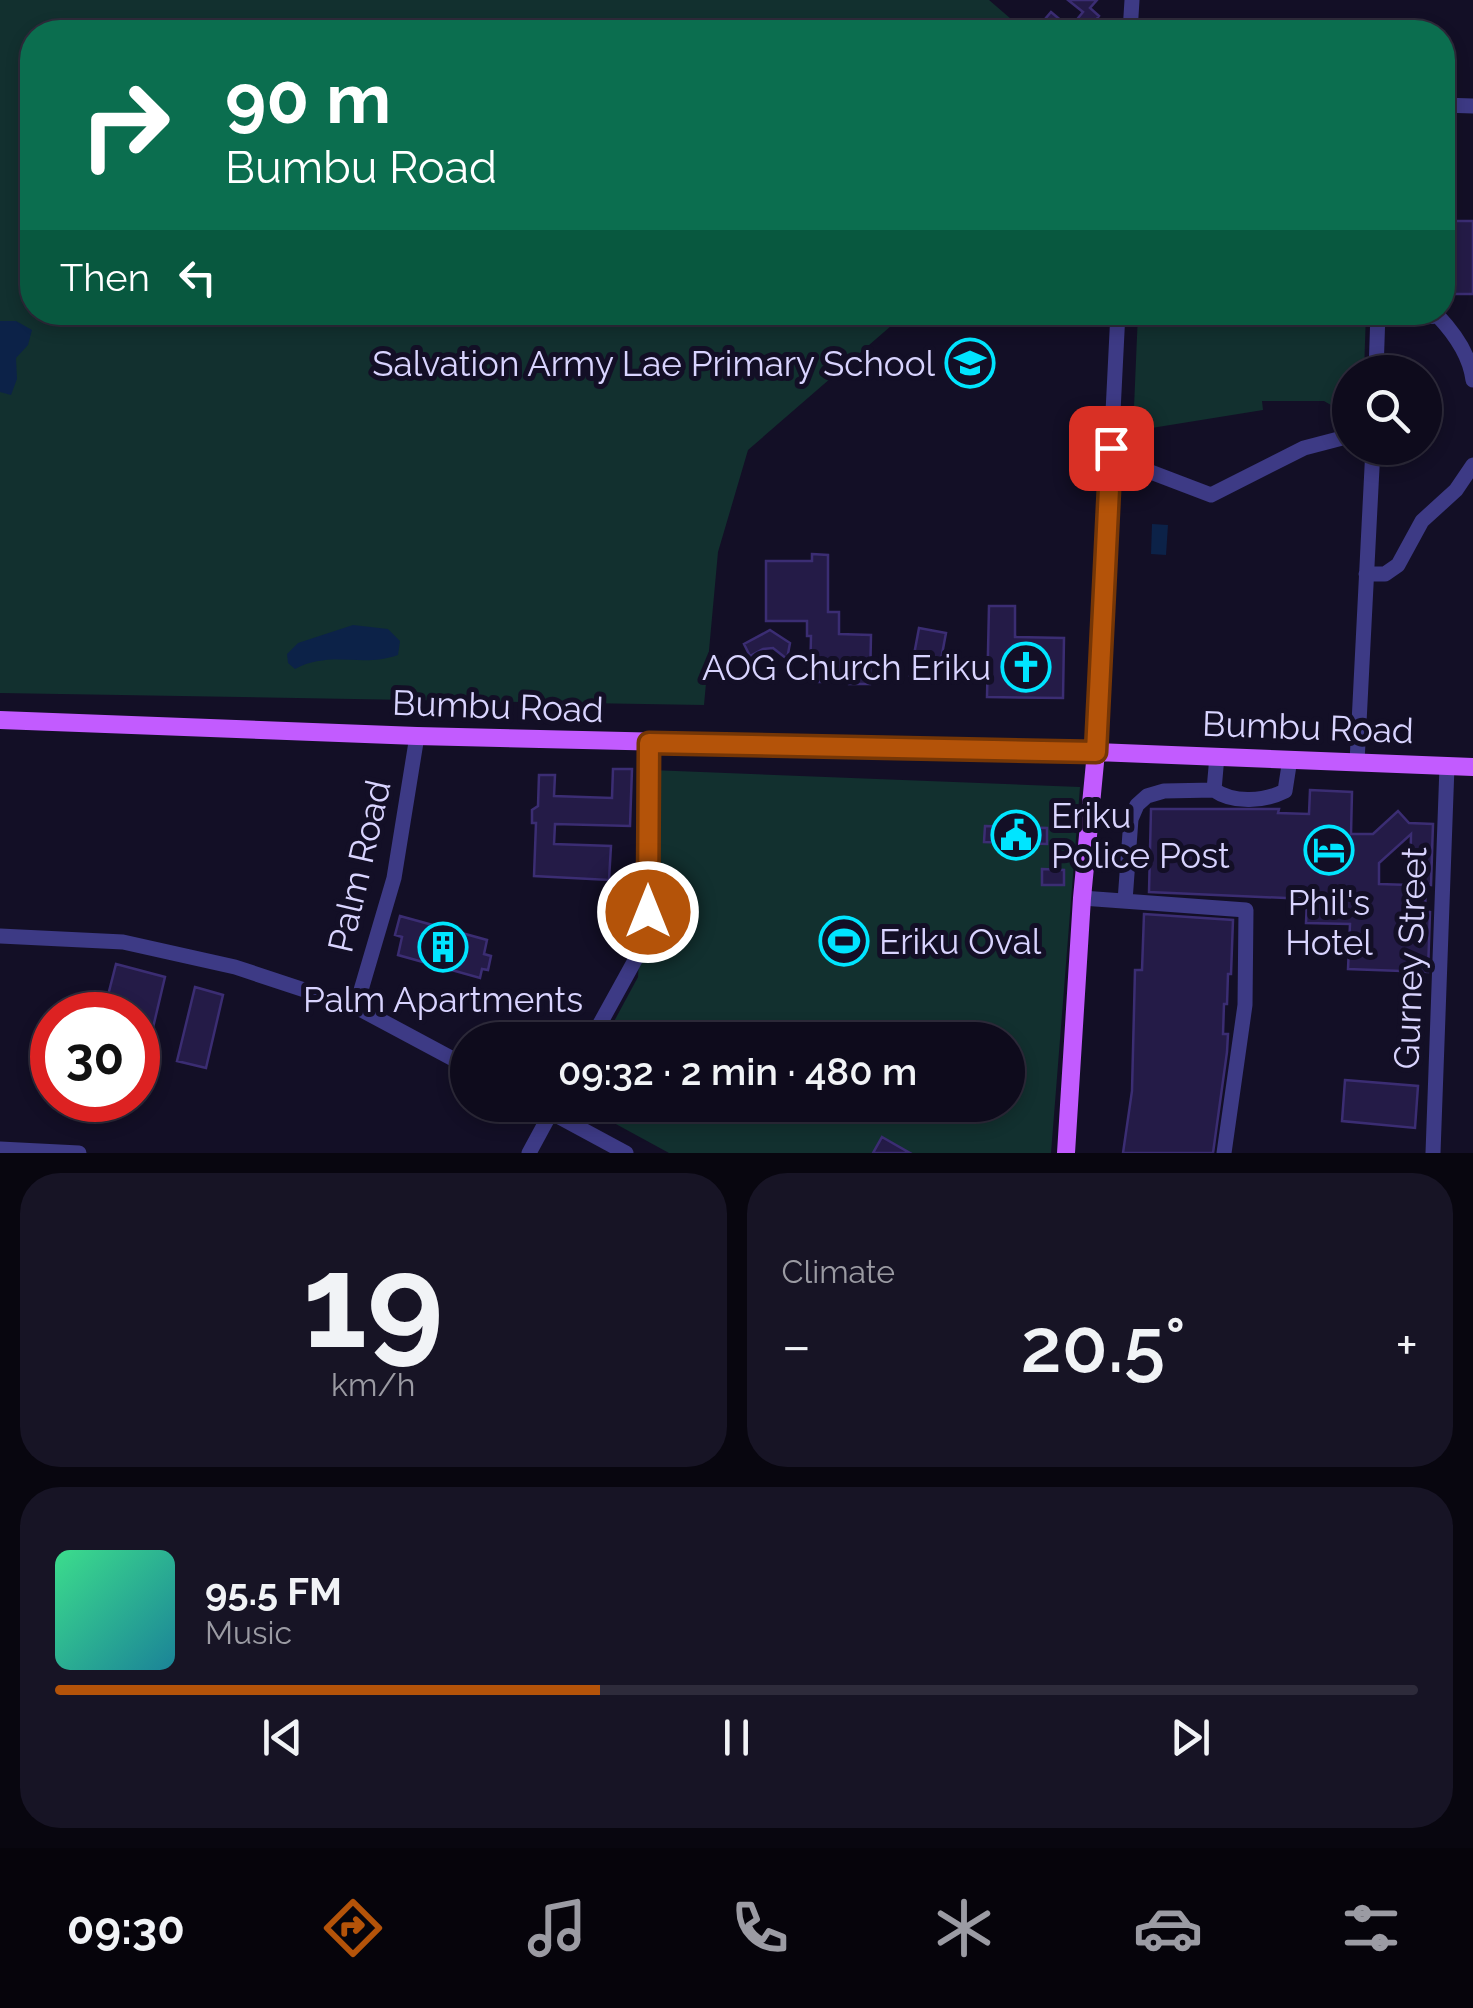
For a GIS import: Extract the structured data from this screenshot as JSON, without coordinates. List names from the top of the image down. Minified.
{"streets":{"main road":["Bumbu Road"],"street":["Palm Road","Gurney Street"]},"crossings":[["Bumbu Road","Palm Road"],["Bumbu Road","Gurney Street"]],"places":{"school or university":["Salvation Army Lae Primary School"],"church":["AOG Church Eriku"],"public building":["Eriku Police Post"],"hotel":["Phil's Hotel"],"sports":["Eriku Oval"],"building":["Palm Apartments"]},"page":{"turn":["90 m","Bumbu Road"],"then":"Then","limit":"30","trip":"09:32 · 2 min · 480 m","tile":[["19","km/h"],"Climate"],"heat":["−","20.5°","+"],"song":["95.5 FM","Music"],"tabs":"09:30"}}
